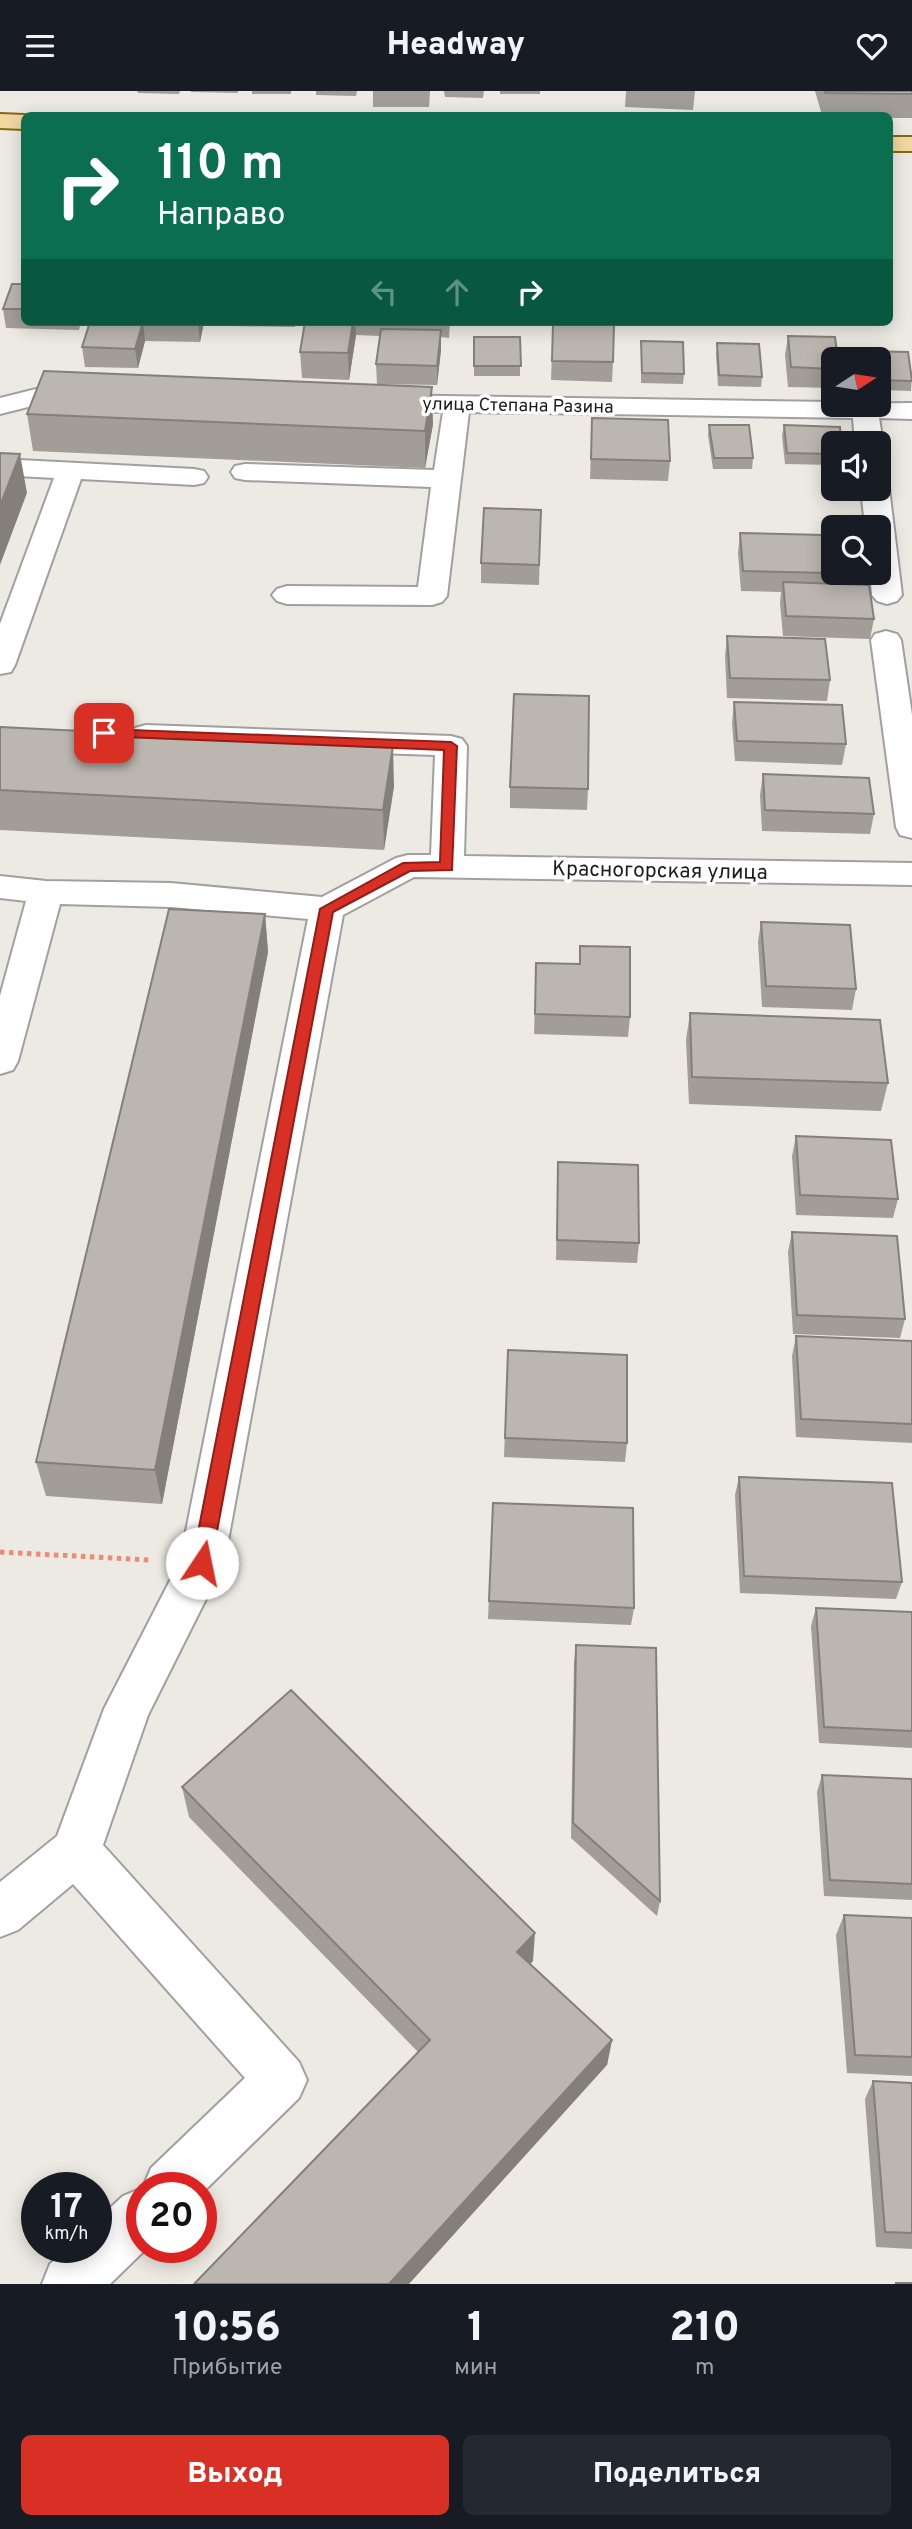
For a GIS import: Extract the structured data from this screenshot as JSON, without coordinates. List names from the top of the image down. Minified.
{"streets":{"street":["улица Степана Разина","Красногорская улица"]},"north":"right","page":{"header":"Headway","turn":["110 m","Направо"],"speed":"17 km/h","limit":"20","eta":["10:56","Прибытие","1","мин","210","m"],"buttons":["Выход","Поделиться"]}}
